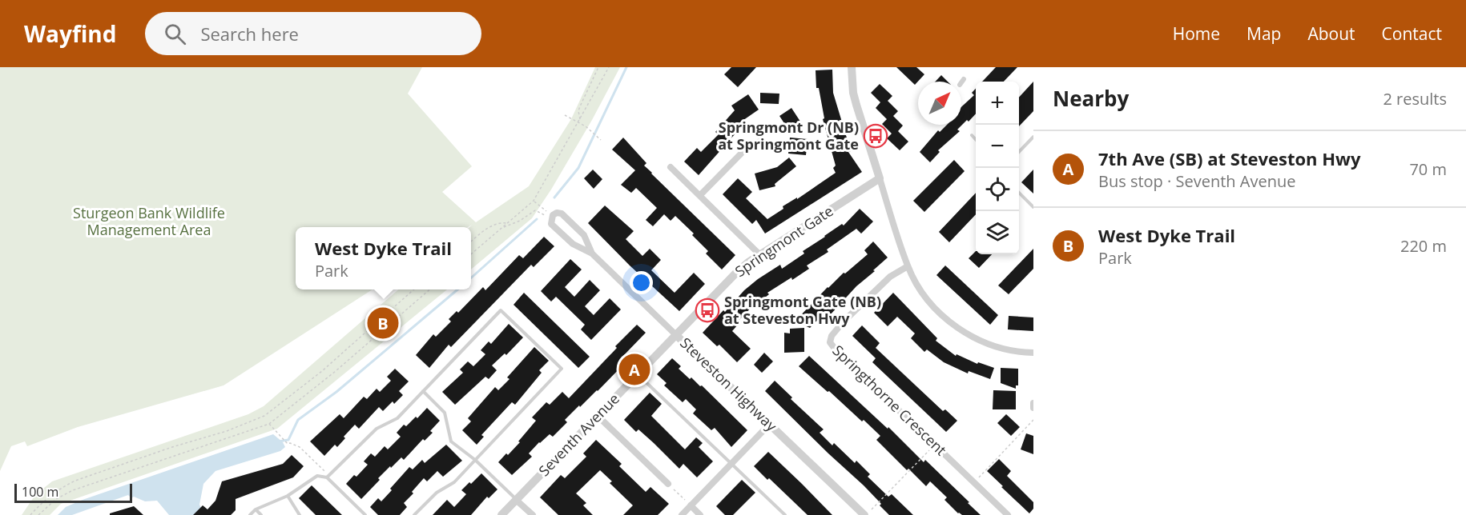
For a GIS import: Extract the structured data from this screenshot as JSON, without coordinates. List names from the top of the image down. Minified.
{"streets":{"street":["Springmont Gate","Steveston Highway","Springthorne Crescent","Seventh Avenue"]},"crossings":[["Springmont Gate","Steveston Highway"],["Springmont Gate","Seventh Avenue"],["Steveston Highway","Seventh Avenue"]],"parks":["Sturgeon Bank Wildlife Management Area"],"places":{"bus stop":["Springmont Dr (NB) at Springmont Gate","Springmont Gate (NB) at Steveston Hwy"]},"scale_bar":"100 m","north":"top right","page":{"header":"Wayfind","search":"Search here","nav":["Home","Map","About","Contact"],"heading":["Nearby","2 results"],"map_buttons":["+","−"],"list":[{"mark":"A","name":"7th Ave (SB) at Steveston Hwy","note":"Bus stop · Seventh Avenue","value":"70 m"},{"mark":"B","name":"West Dyke Trail","note":"Park","value":"220 m"}],"popup":["West Dyke Trail","Park"],"pins":["B","A"],"scale":"100 m"}}
